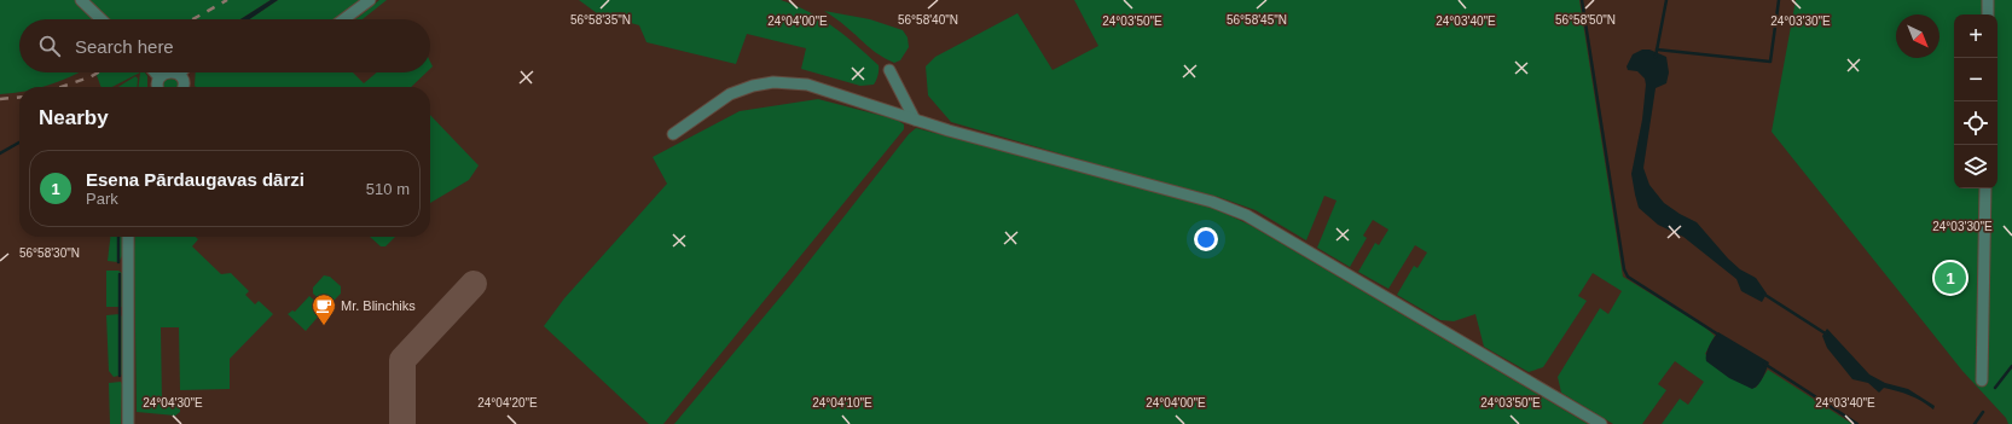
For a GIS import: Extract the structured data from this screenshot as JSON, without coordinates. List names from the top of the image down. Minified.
{"places":{"cafe":["Mr. Blinchiks"]},"north":"bottom right","page":{"map_buttons":["+","−"],"search":"Search here","heading":"Nearby","list":[{"mark":"1","name":"Esena Pārdaugavas dārzi","note":"Park","value":"510 m"}],"pins":"1"},"coordinates":["56°58'35\"N","56°58'40\"N","56°58'45\"N","56°58'50\"N","24°04'00\"E","24°03'50\"E","24°03'40\"E","24°03'30\"E","56°58'30\"N","24°04'30\"E","24°04'20\"E","24°04'10\"E"]}
